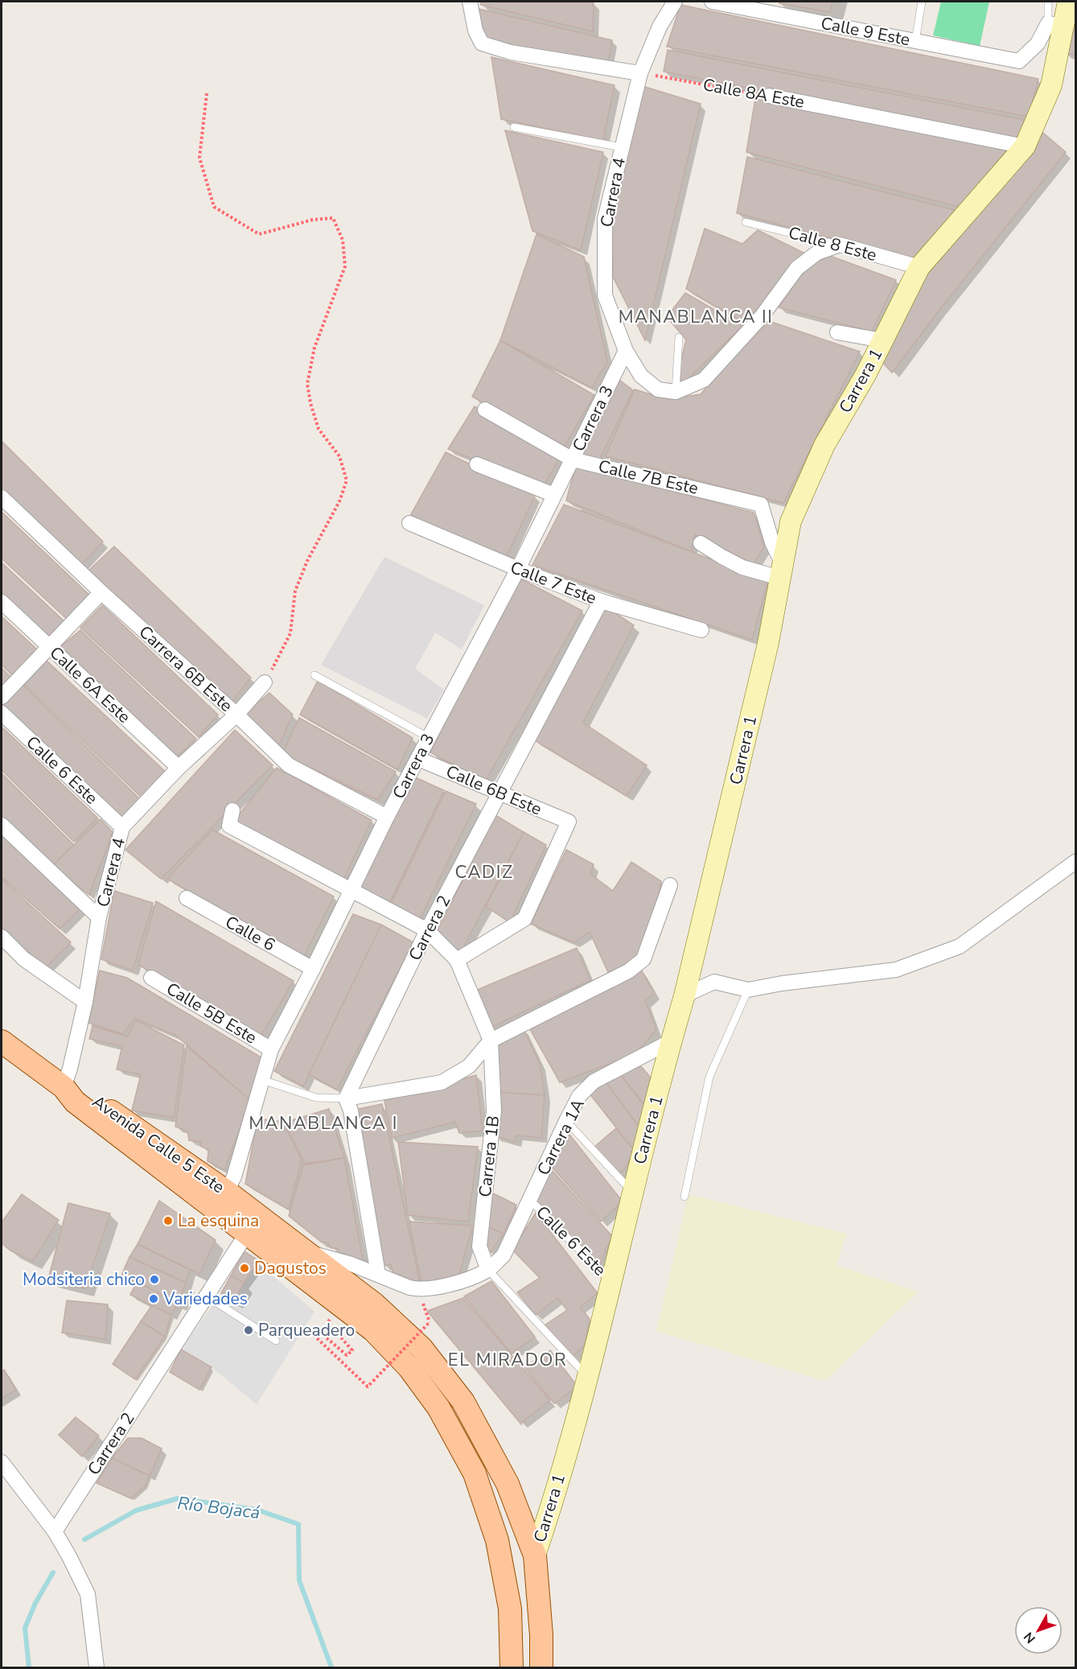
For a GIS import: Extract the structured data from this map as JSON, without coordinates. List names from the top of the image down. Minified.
{"streets":{"main road":["Avenida Calle 5 Este"],"street":["Calle 9 Este","Calle 8A Este","Carrera 4","Calle 8 Este","Carrera 1","Carrera 3","Calle 7B Este","Calle 7 Este","Carrera 6B Este","Calle 6A Este","Calle 6 Este","Calle 6B Este","Carrera 2","Calle 6","Calle 5B Este","Carrera 1A","Carrera 1B"]},"crossings":[["Calle 9 Este","Carrera 1"],["Calle 8A Este","Carrera 4"],["Calle 8A Este","Carrera 1"],["Carrera 4","Carrera 3"],["Carrera 4","Carrera 6B Este"],["Carrera 4","Calle 6A Este"],["Carrera 4","Calle 6 Este"],["Carrera 4","Avenida Calle 5 Este"],["Calle 8 Este","Carrera 1"],["Carrera 1","Calle 7B Este"],["Carrera 1","Calle 6 Este"],["Carrera 1","Carrera 1A"],["Carrera 1","Avenida Calle 5 Este"],["Carrera 3","Calle 7B Este"],["Carrera 3","Calle 7 Este"],["Carrera 3","Carrera 6B Este"],["Carrera 3","Calle 6B Este"],["Carrera 3","Calle 6"],["Carrera 3","Calle 5B Este"],["Carrera 3","Avenida Calle 5 Este"],["Calle 7 Este","Carrera 2"],["Calle 6 Este","Carrera 1A"],["Calle 6B Este","Carrera 2"],["Calle 6B Este","Carrera 1B"],["Carrera 2","Avenida Calle 5 Este"],["Carrera 2","Carrera 1B"],["Carrera 1A","Carrera 1B"]],"districts":["MANABLANCA II","CADIZ","MANABLANCA I","EL MIRADOR"],"water":["Río Bojacá"],"places":["La esquina","Dagustos","Modsiteria chico","Variedades","Parqueadero"],"north":"bottom left"}
